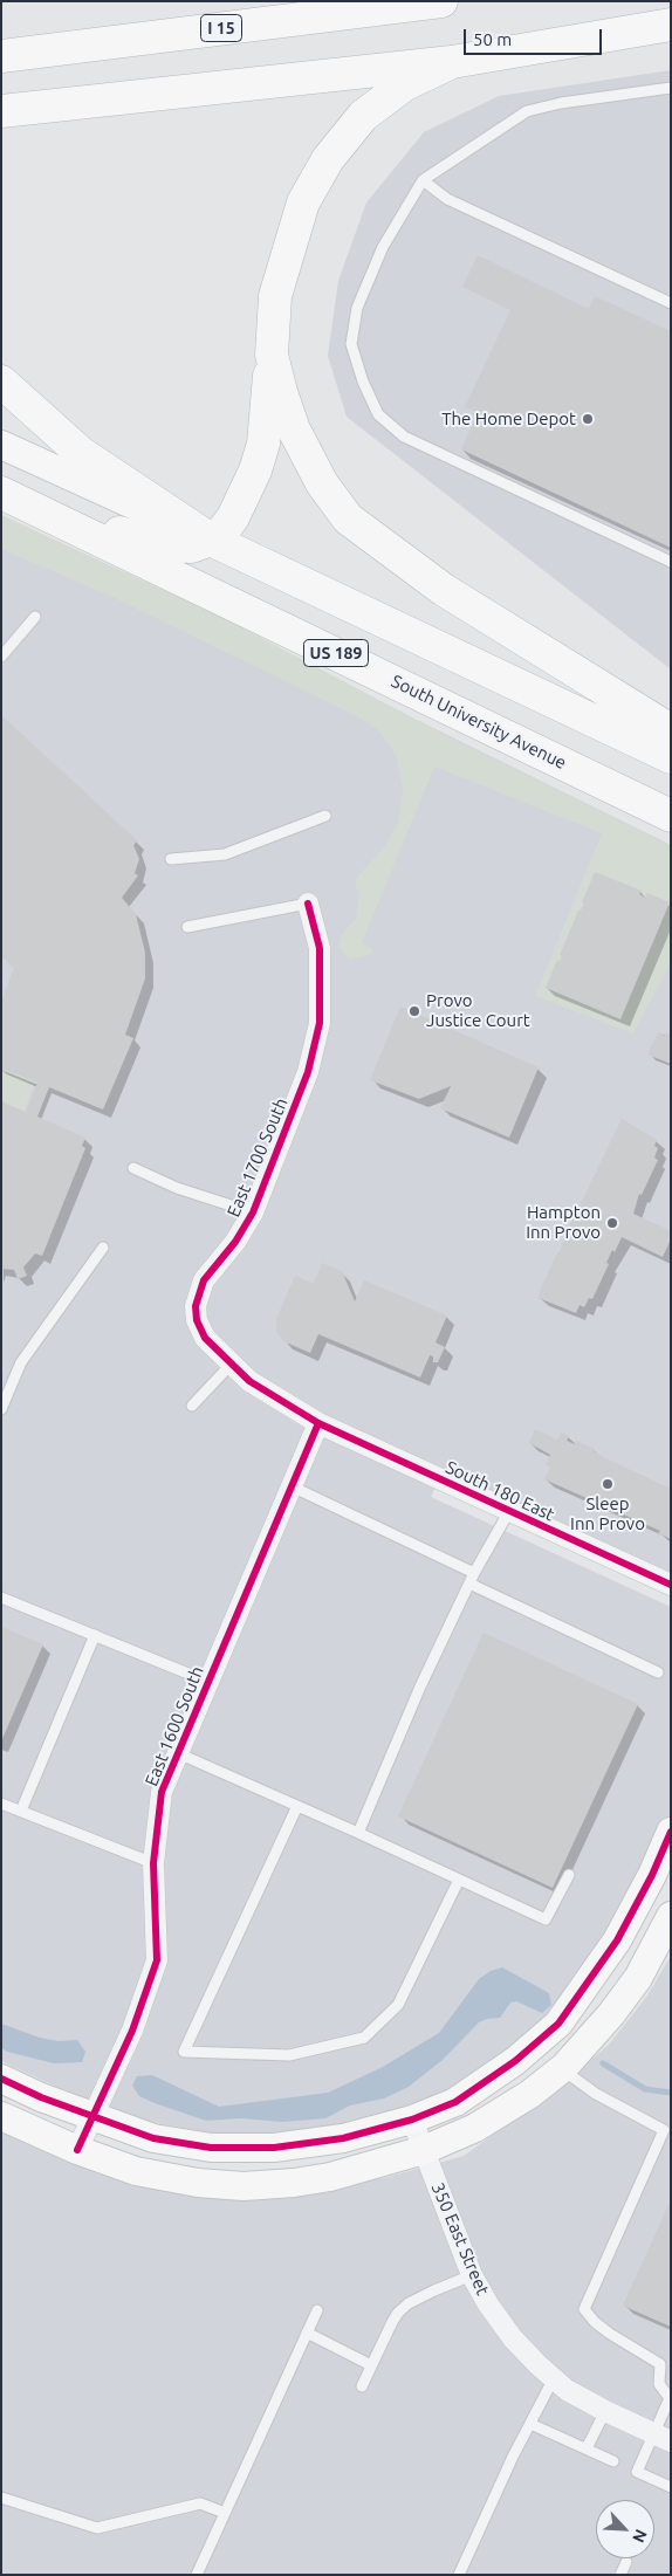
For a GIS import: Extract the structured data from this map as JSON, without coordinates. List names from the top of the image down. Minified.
{"streets":{"highway":["I 15","US 189","South University Avenue"],"street":["East 1700 South","South 180 East","East 1600 South","350 East Street"]},"crossings":[["East 1700 South","South 180 East"],["East 1700 South","East 1600 South"],["South 180 East","East 1600 South"]],"places":["The Home Depot","Provo Justice Court","Hampton Inn Provo","Sleep Inn Provo"],"scale_bar":"50 m","north":"bottom right"}
